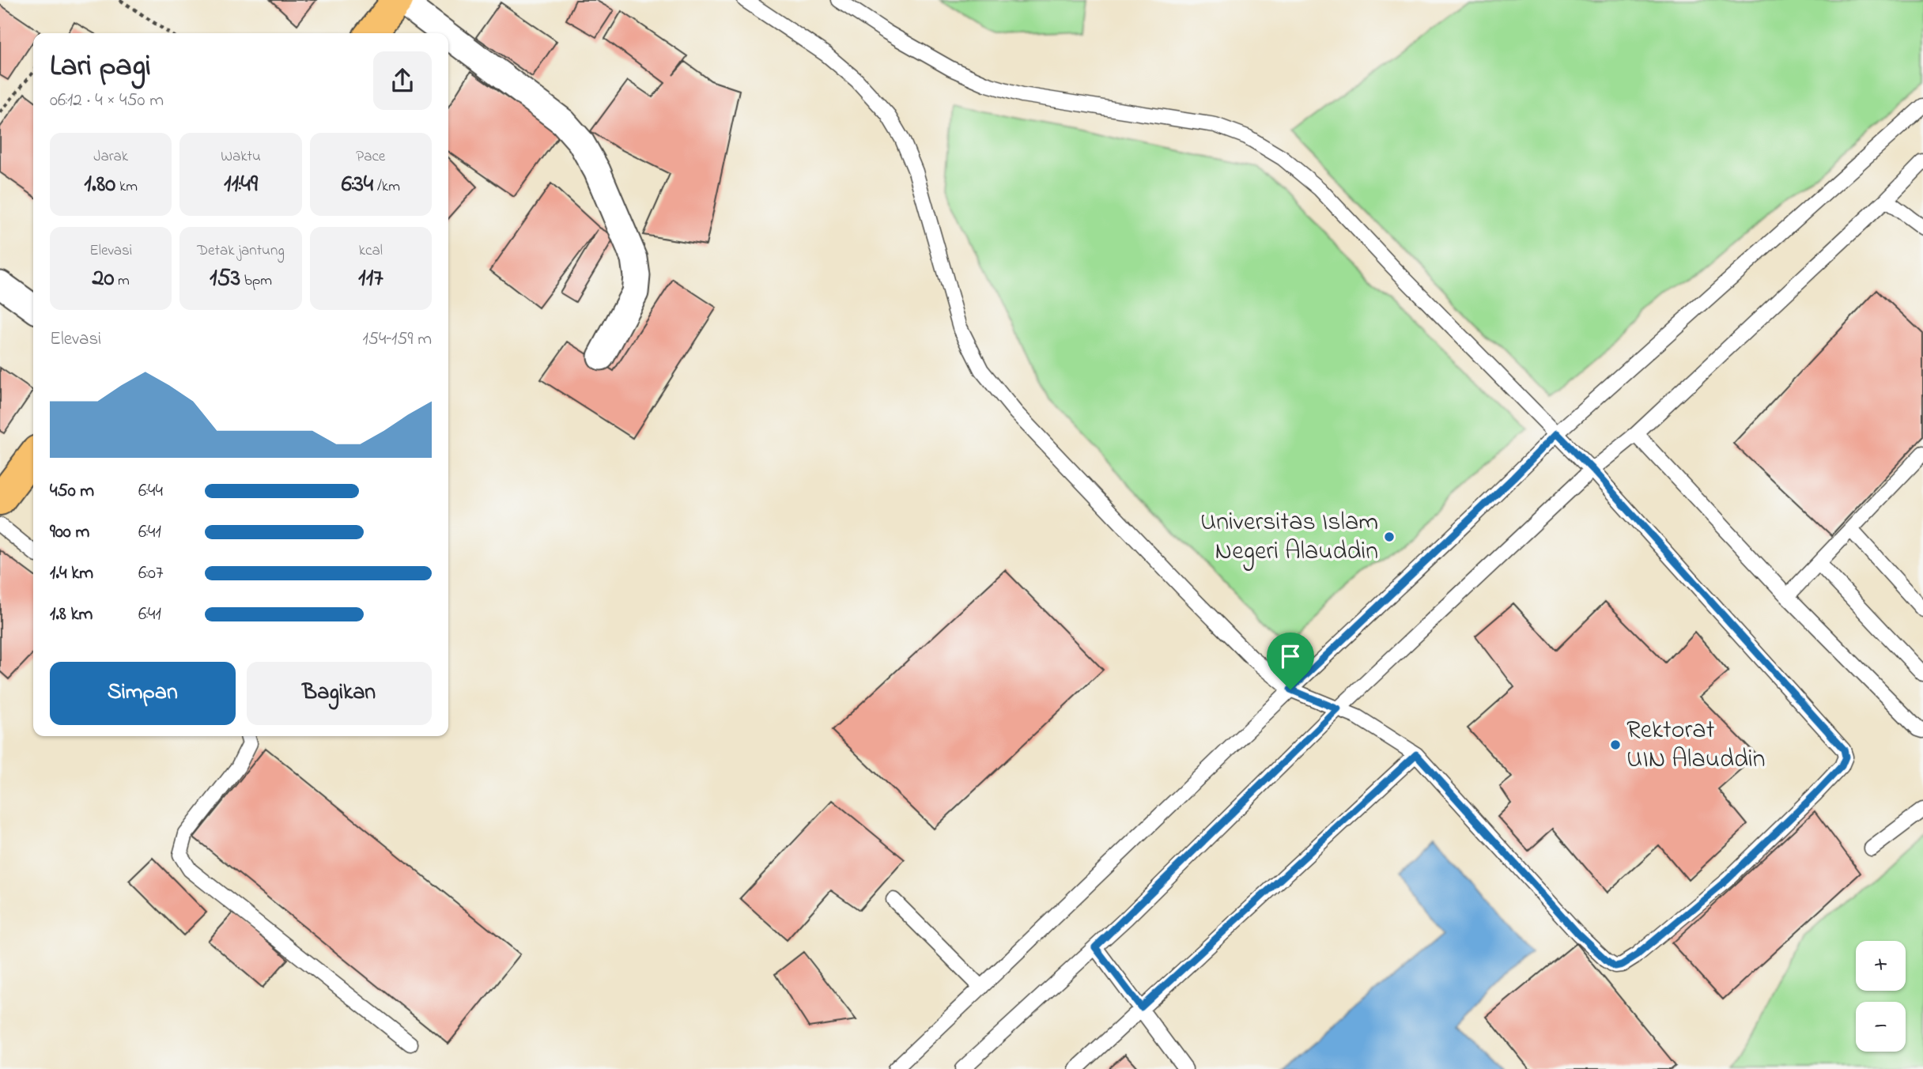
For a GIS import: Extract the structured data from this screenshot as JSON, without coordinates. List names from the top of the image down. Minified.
{"places":["Universitas Islam Negeri Alauddin","Rektorat UIN Alauddin"],"page":{"heading":["Lari pagi","06:12 · 4 × 450 m"],"stats":[["Jarak","1.80 km"],["Waktu","11:49"],["Pace","6:34 /km"],["Elevasi","20 m"],["Detak jantung","153 bpm"],["kcal","117"]],"chart":["Elevasi","154–159 m"],"list":[{"name":"450 m","note":"6:44"},{"name":"900 m","note":"6:41"},{"name":"1.4 km","note":"6:07"},{"name":"1.8 km","note":"6:41"}],"buttons":["Simpan","Bagikan"],"map_buttons":["+","−"]}}
